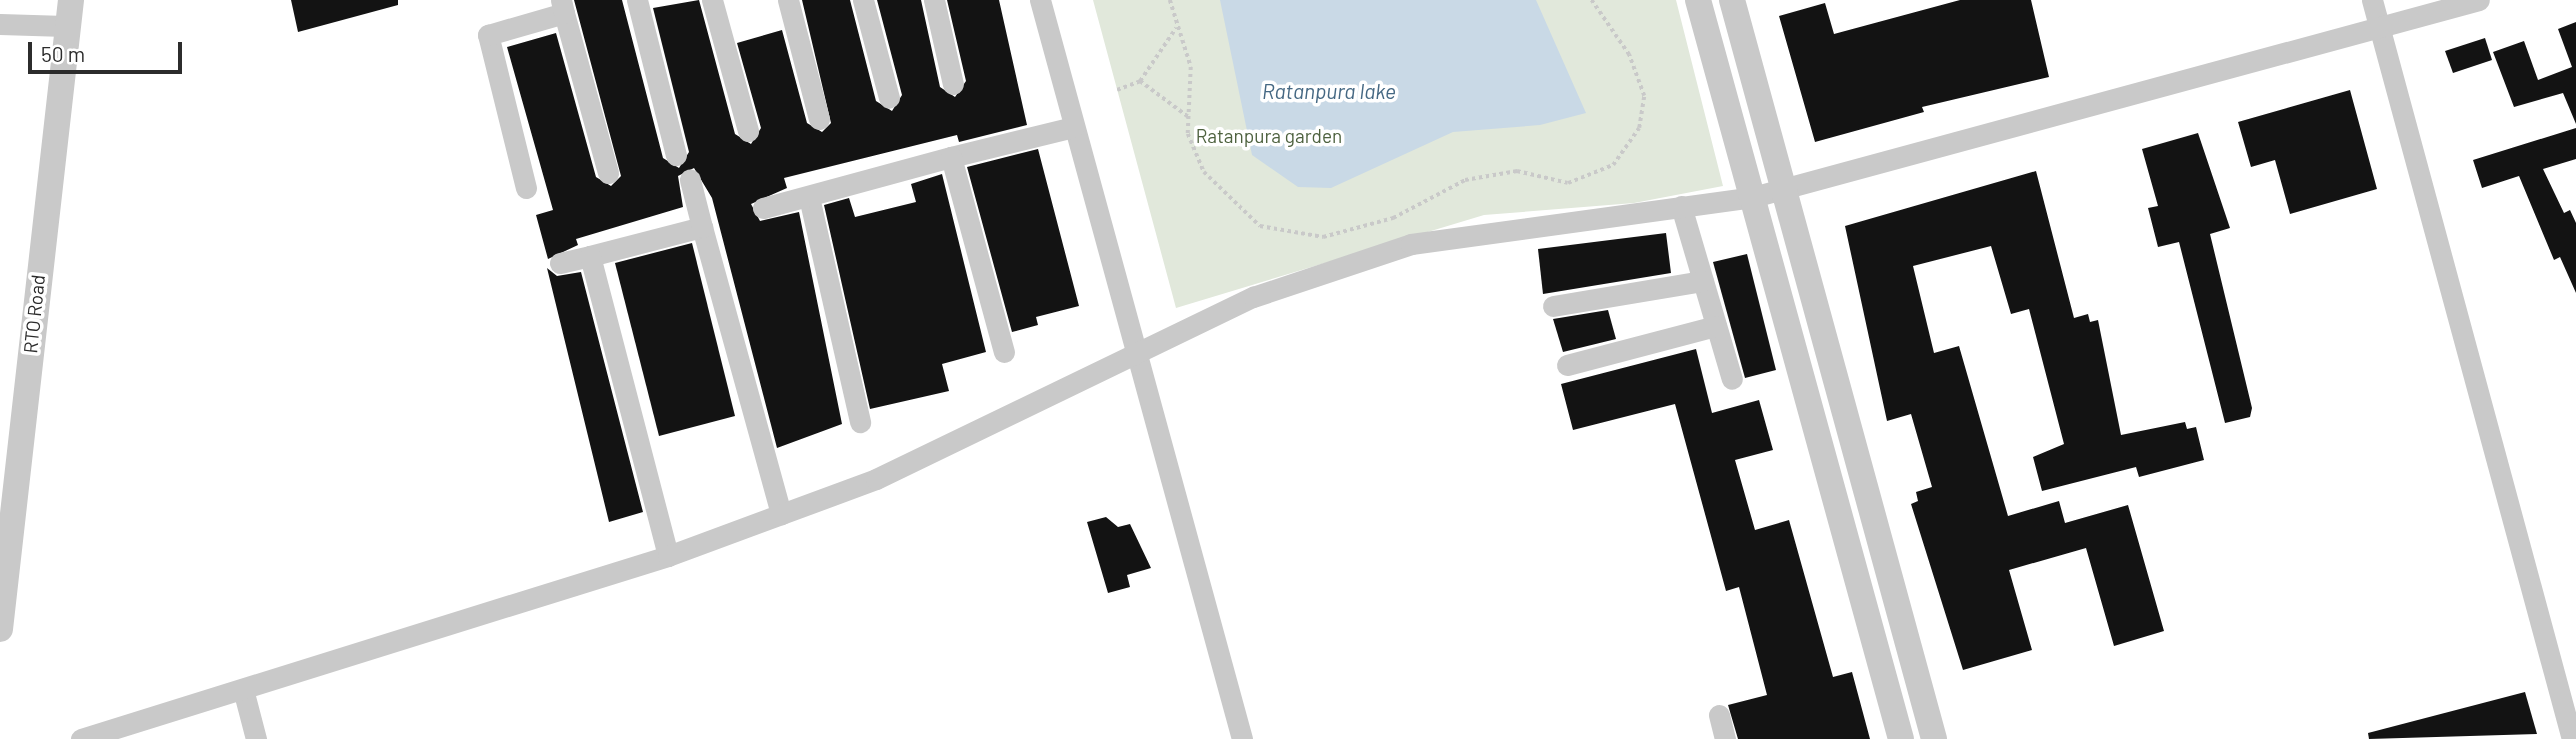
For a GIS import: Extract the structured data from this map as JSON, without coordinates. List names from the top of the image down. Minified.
{"streets":{"street":["RTO Road"]},"water":["Ratanpura lake"],"parks":["Ratanpura garden"],"scale_bar":"50 m"}
